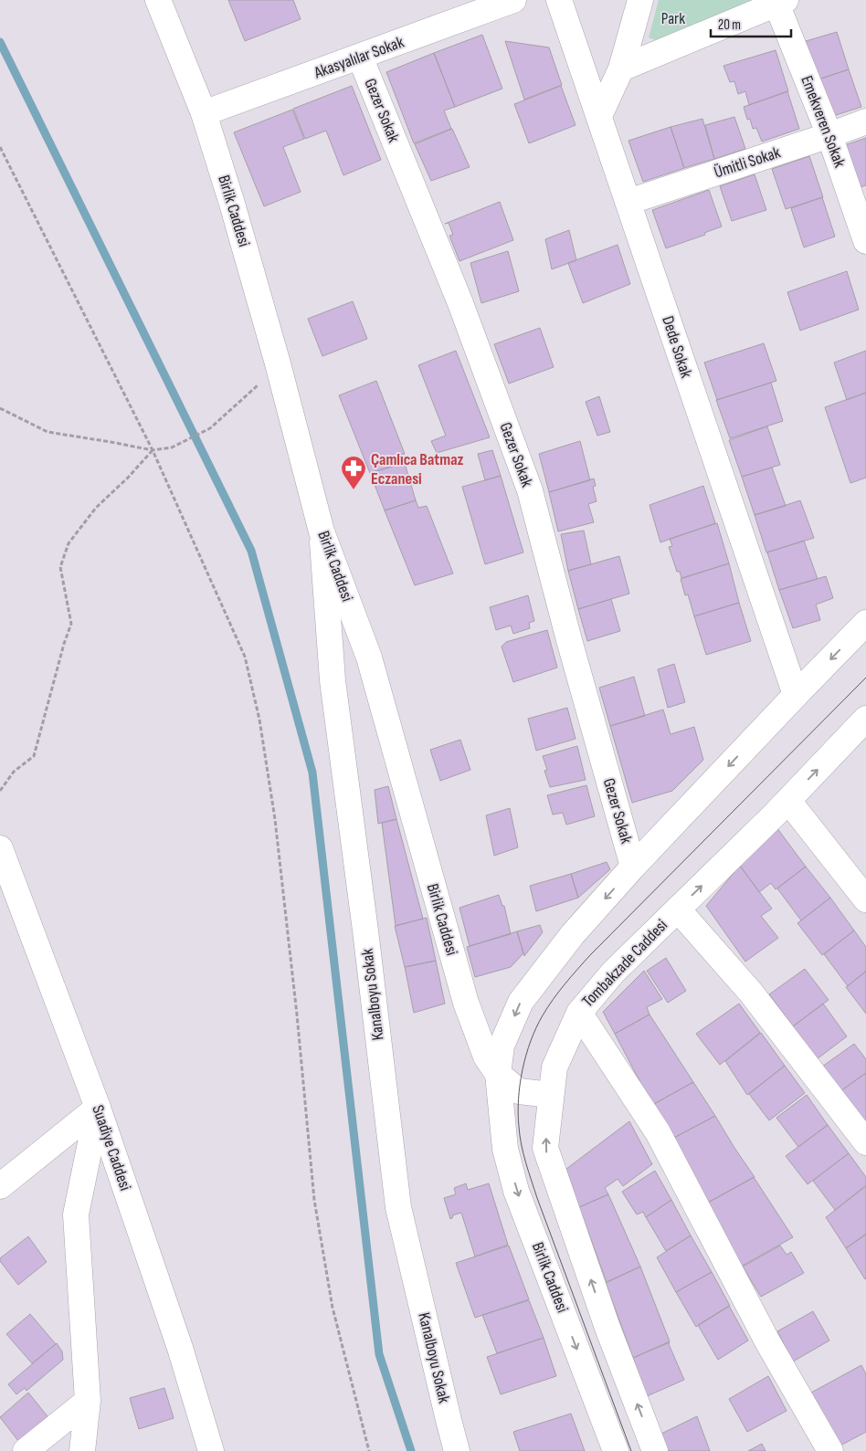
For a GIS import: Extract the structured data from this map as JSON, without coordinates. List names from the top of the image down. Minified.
{"streets":{"street":["Akasyalılar Sokak","Gezer Sokak","Emekveren Sokak","Ümitli Sokak","Birlik Caddesi","Dede Sokak","Tombakzade Caddesi","Kanalboyu Sokak","Suadiye Caddesi"]},"crossings":[["Akasyalılar Sokak","Gezer Sokak"],["Akasyalılar Sokak","Birlik Caddesi"],["Emekveren Sokak","Ümitli Sokak"],["Ümitli Sokak","Dede Sokak"],["Birlik Caddesi","Tombakzade Caddesi"],["Birlik Caddesi","Kanalboyu Sokak"]],"one_way":["Tombakzade Caddesi"],"parks":["Park"],"places":{"pharmacy":["Çamlıca Batmaz Eczanesi"]},"scale_bar":"20 m"}
